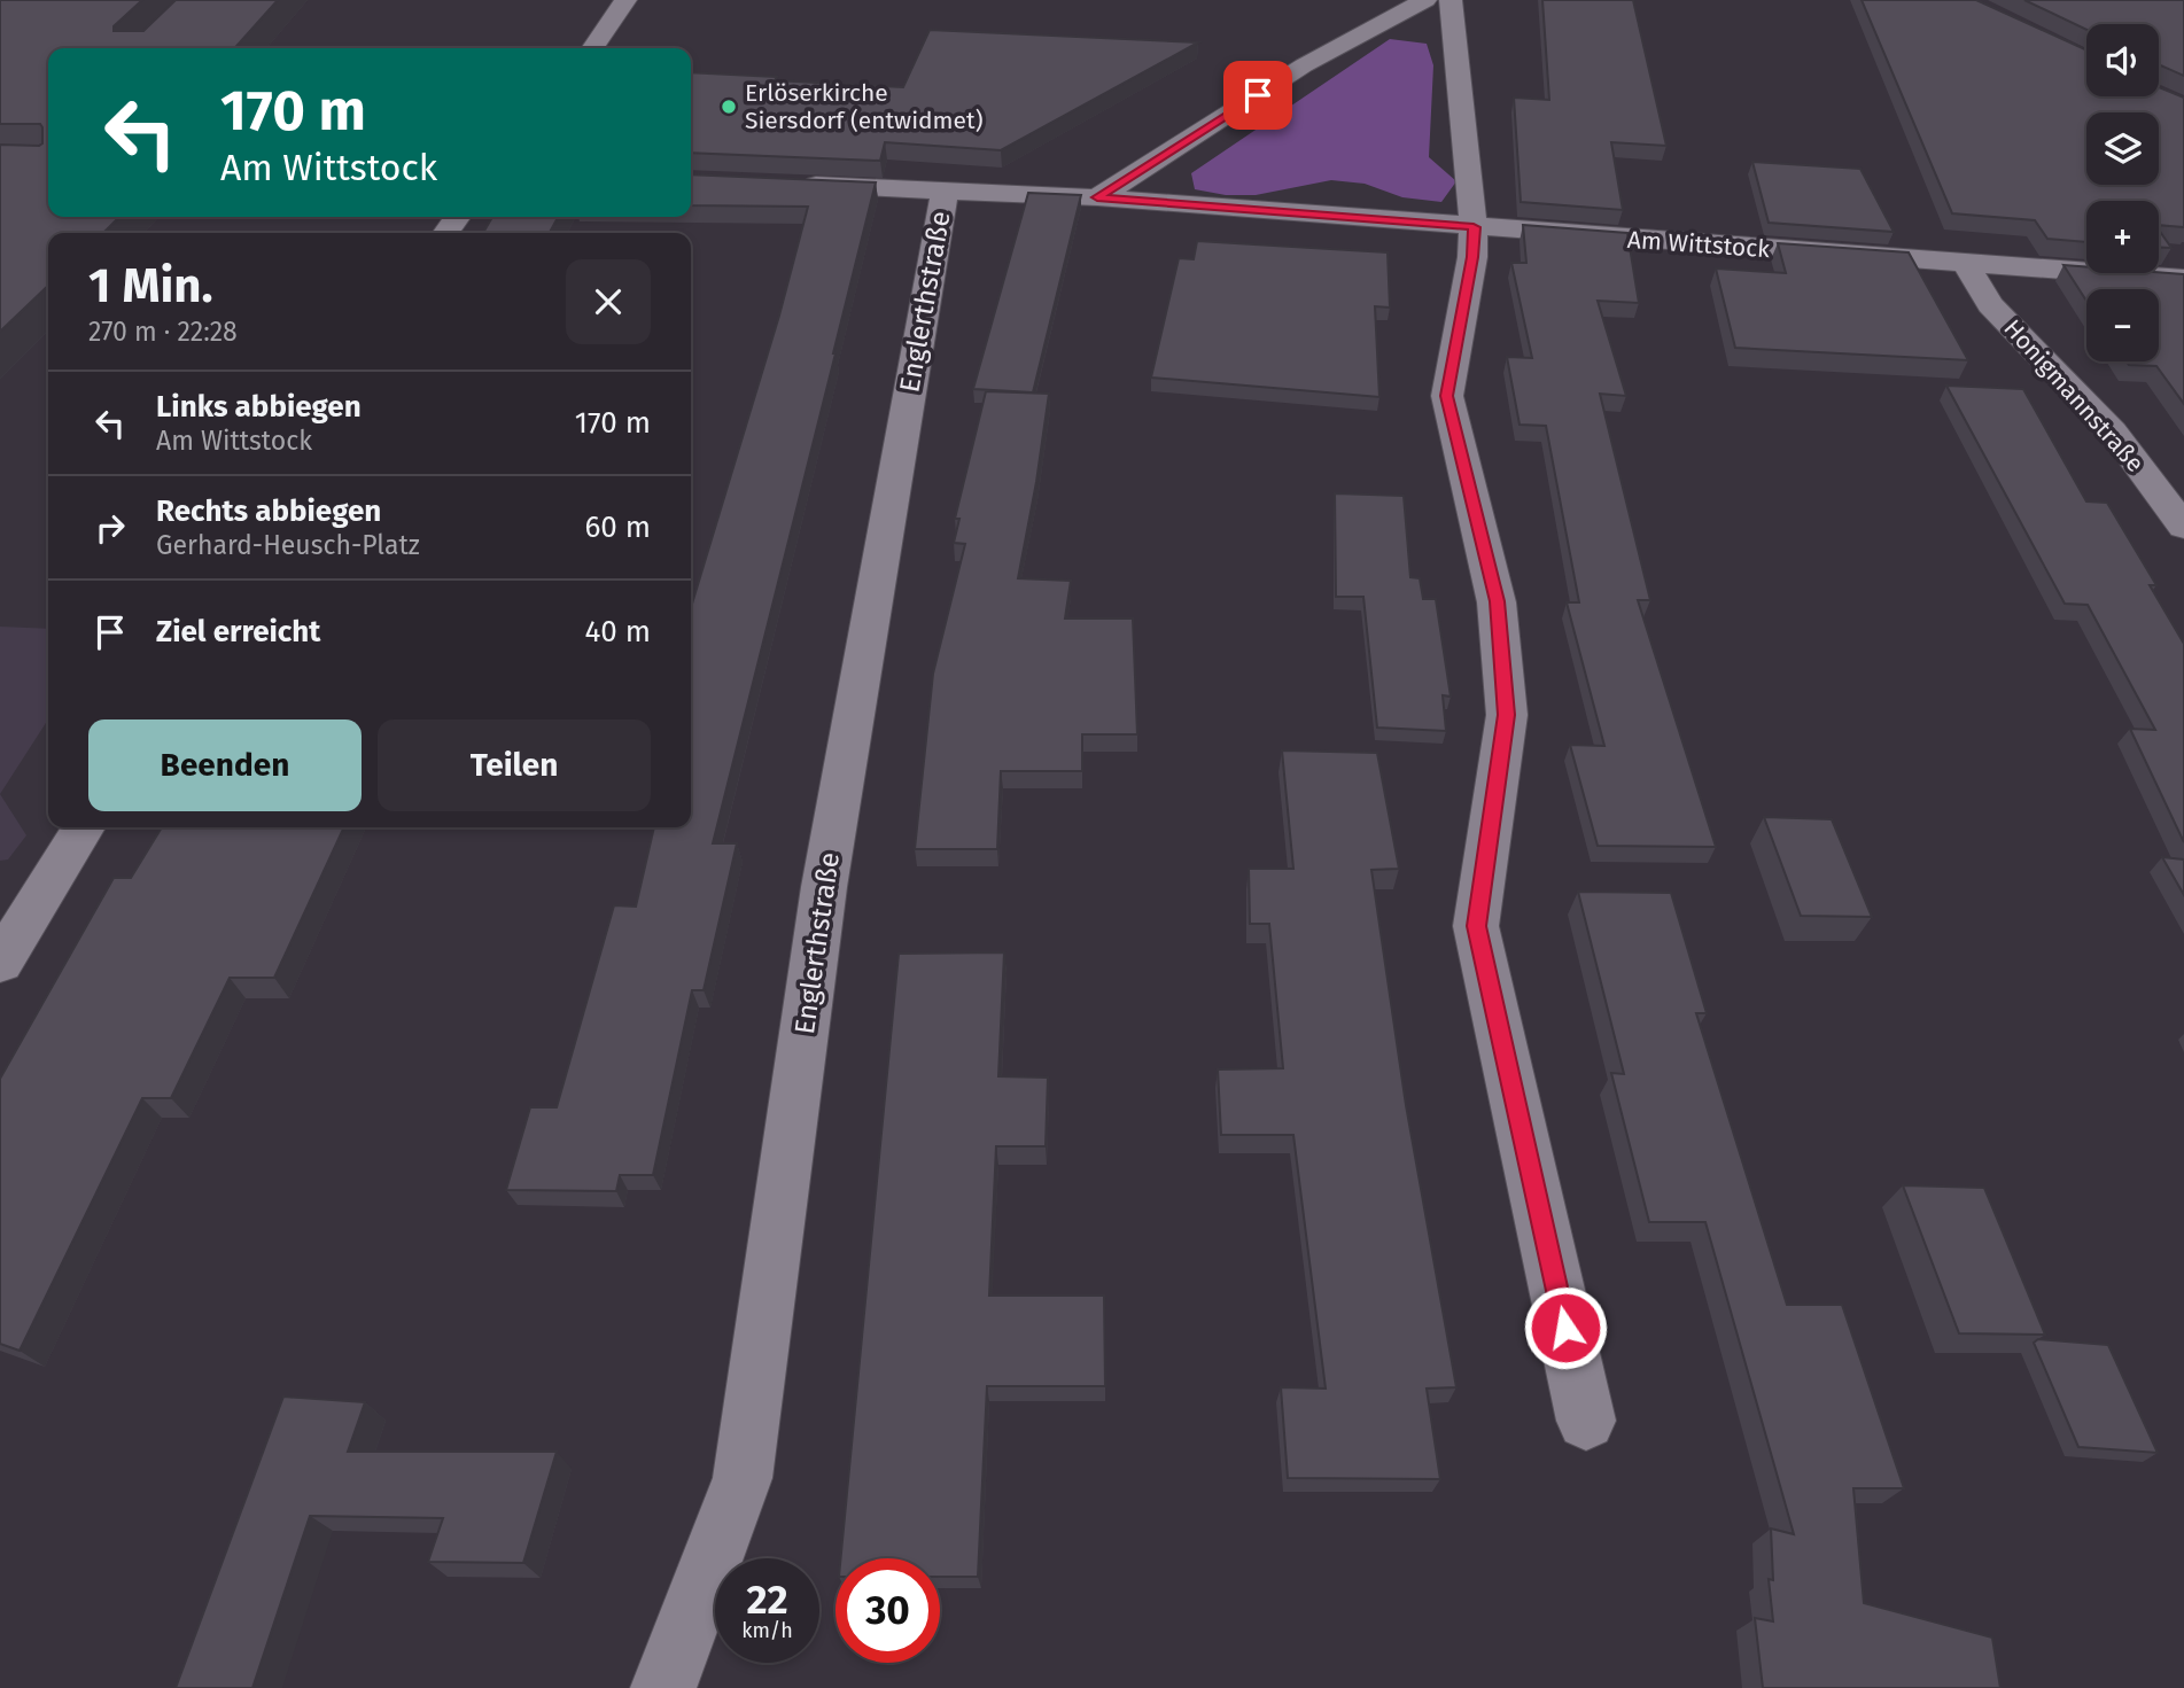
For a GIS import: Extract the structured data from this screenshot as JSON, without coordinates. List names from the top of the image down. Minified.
{"streets":{"street":["Am Wittstock","Englerthstraße","Honigmannstraße"]},"crossings":[["Am Wittstock","Englerthstraße"],["Am Wittstock","Honigmannstraße"]],"places":["Erlöserkirche Siersdorf (entwidmet)"],"page":{"map_buttons":["+","−"],"turn":["170 m","Am Wittstock"],"heading":["1 Min.","270 m · 22:28"],"list":[{"name":"Links abbiegen","note":"Am Wittstock","value":"170 m"},{"name":"Rechts abbiegen","note":"Gerhard-Heusch-Platz","value":"60 m"},{"name":"Ziel erreicht","value":"40 m"}],"buttons":["Beenden","Teilen"],"speed":"22 km/h","limit":"30"}}
